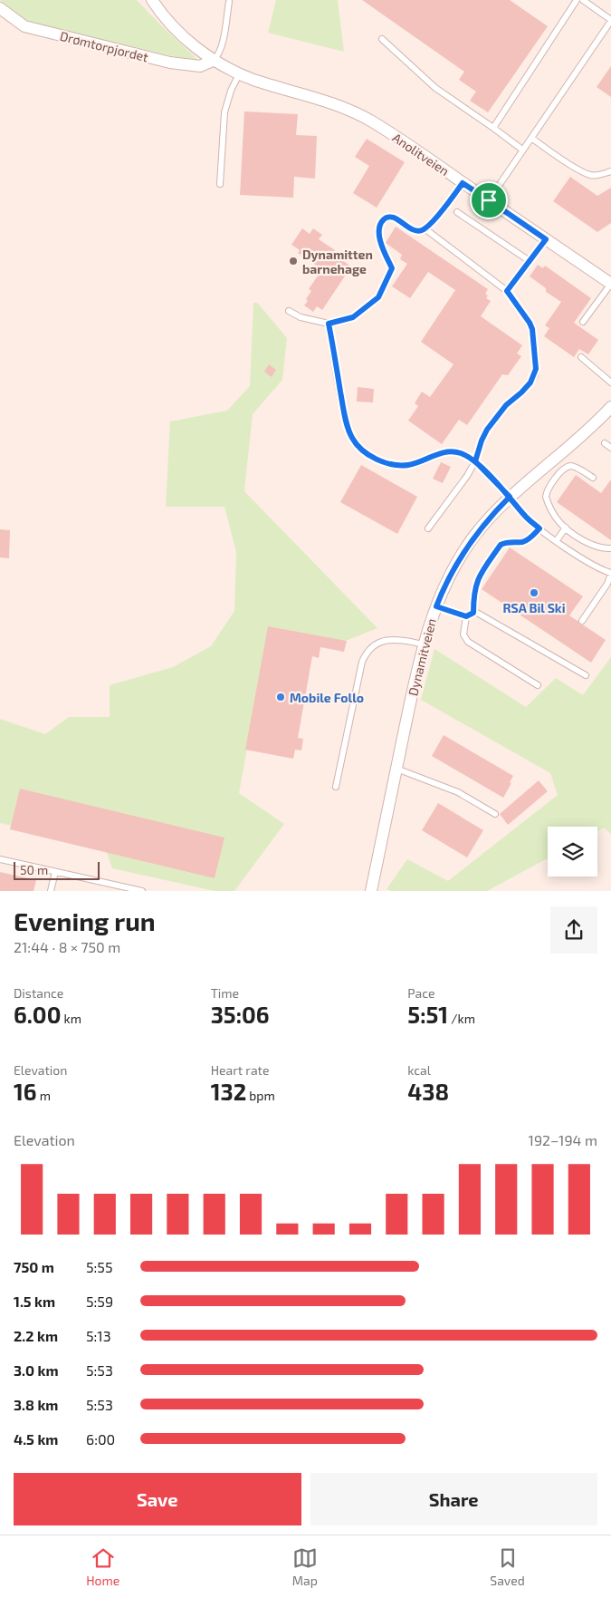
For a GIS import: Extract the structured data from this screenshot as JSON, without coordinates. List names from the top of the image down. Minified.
{"streets":{"street":["Drømtorpjordet","Anolitveien","Dynamitveien"]},"crossings":[["Drømtorpjordet","Anolitveien"]],"places":["Dynamitten barnehage","RSA Bil Ski","Mobile Follo"],"scale_bar":"50 m","page":{"scale":"50 m","heading":["Evening run","21:44 · 8 × 750 m"],"stats":[["Distance","6.00 km"],["Time","35:06"],["Pace","5:51 /km"],["Elevation","16 m"],["Heart rate","132 bpm"],["kcal","438"]],"chart":["Elevation","192–194 m"],"list":[{"name":"750 m","note":"5:55"},{"name":"1.5 km","note":"5:59"},{"name":"2.2 km","note":"5:13"},{"name":"3.0 km","note":"5:53"},{"name":"3.8 km","note":"5:53"},{"name":"4.5 km","note":"6:00"}],"buttons":["Save","Share"],"tabs":["Home","Map","Saved"]}}
